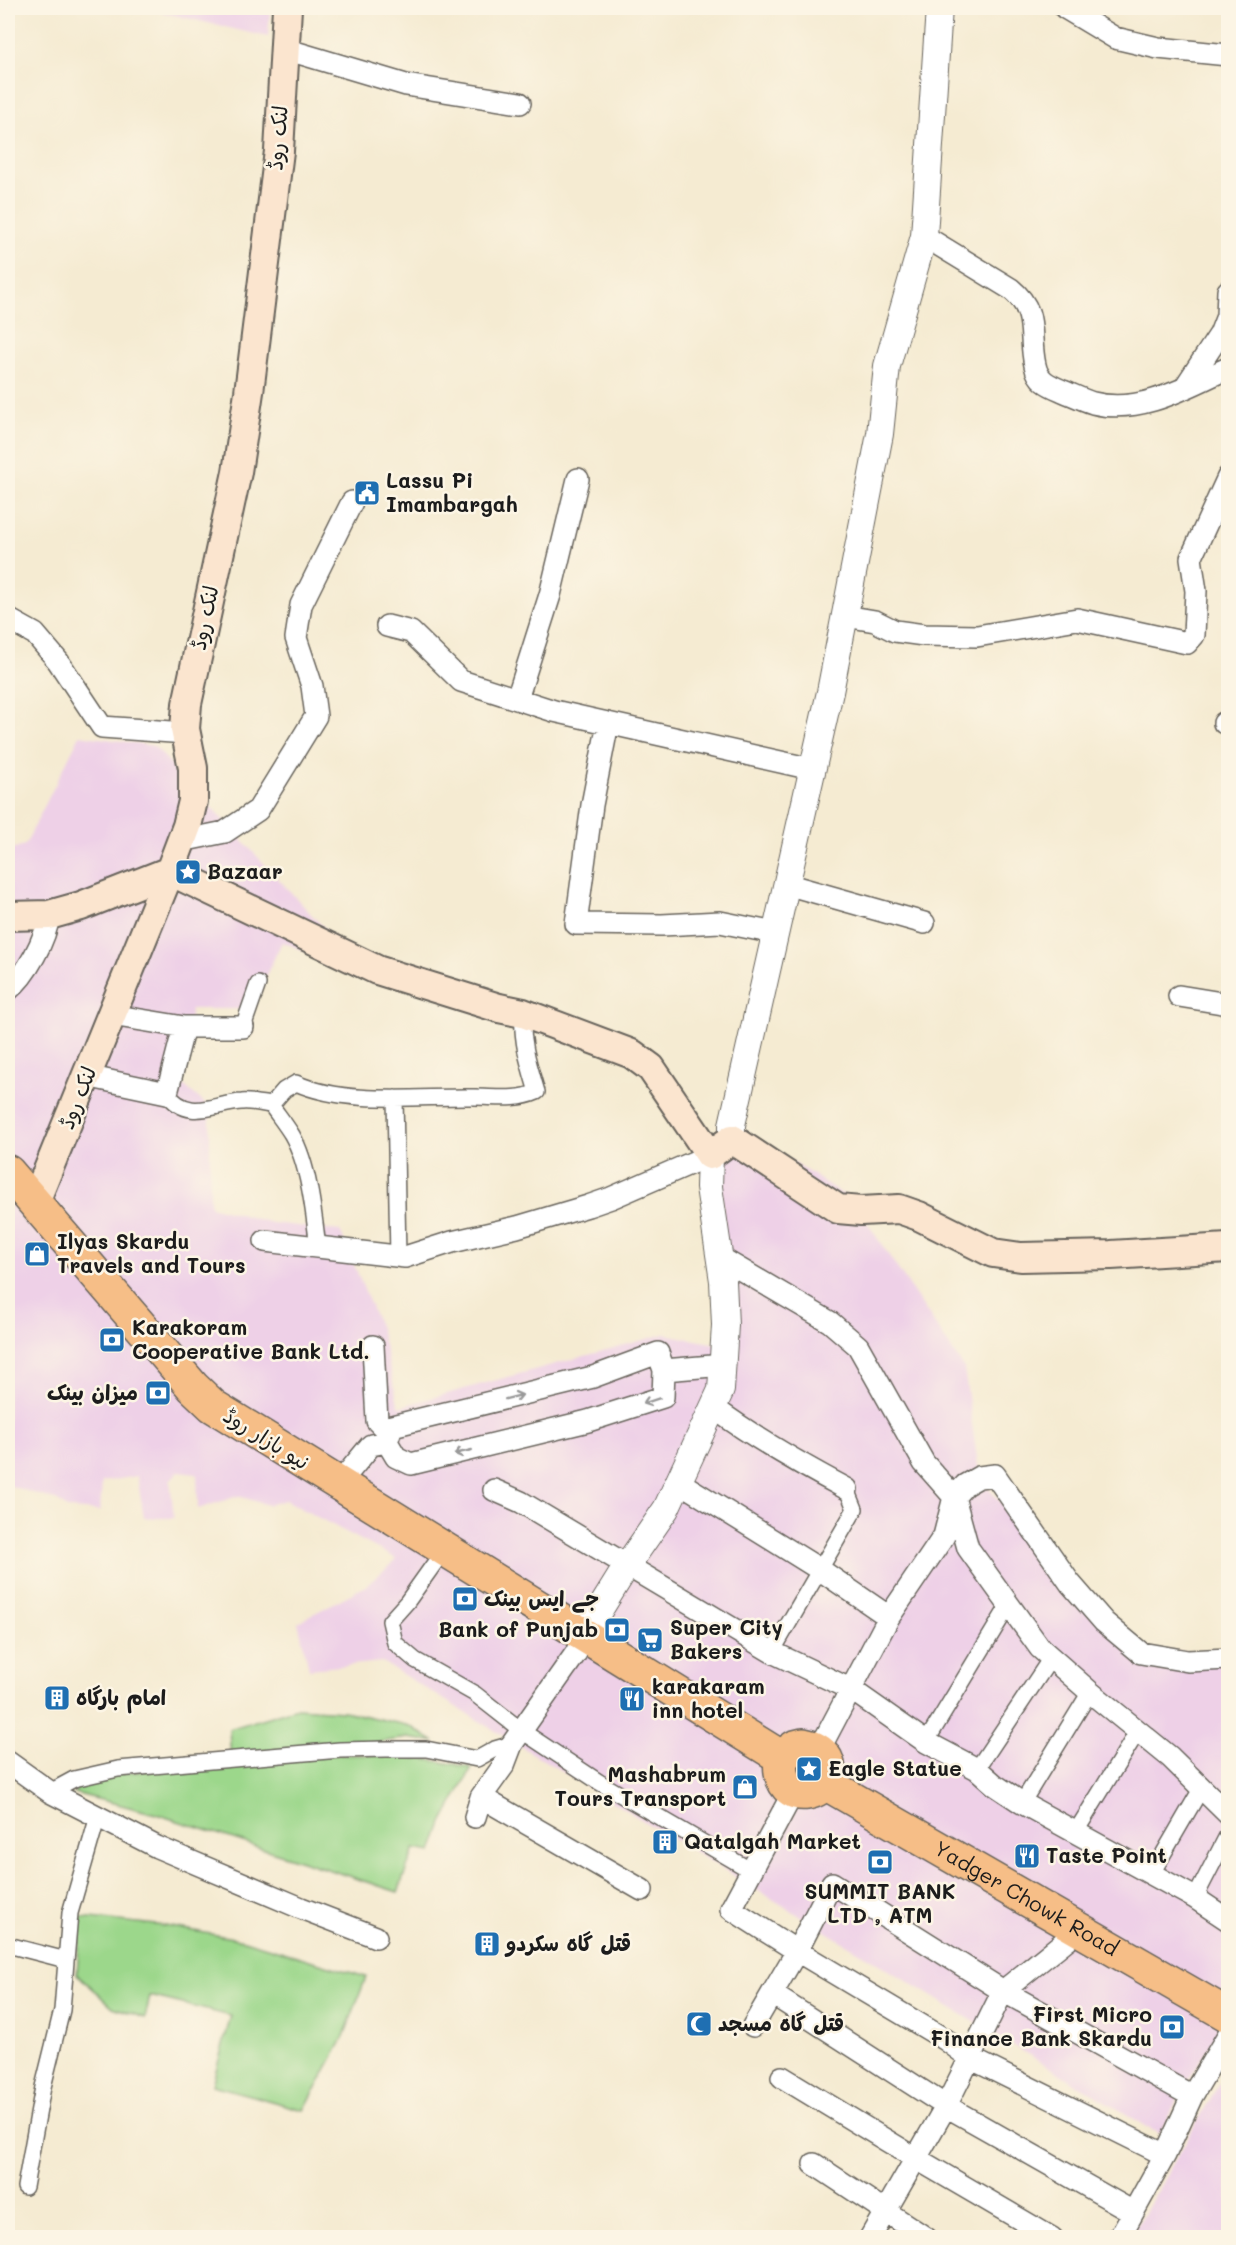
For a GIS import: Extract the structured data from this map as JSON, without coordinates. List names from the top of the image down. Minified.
{"streets":{"highway":["نیو بازار روڈ","Yadger Chowk Road"],"main road":["لنک روڈ"]},"crossings":[["لنک روڈ","نیو بازار روڈ"]],"places":{"public building":["Lassu Pi Imambargah"],"place":["Bazaar","Eagle Statue"],"shop":["Ilyas Skardu Travels and Tours","Mashabrum Tours Transport"],"bank":["Karakoram Cooperative Bank Ltd.","میزان بینک","جے ایس بینک","Bank of Punjab","SUMMIT BANK LTD , ATM","First Micro Finance Bank Skardu"],"supermarket":["Super City Bakers"],"building":["امام بارگاہ","Qatalgah Market","قتل گاہ سکردو"],"restaurant":["karakaram inn hotel","Taste Point"],"mosque":["قتل گاہ مسجد"]}}
